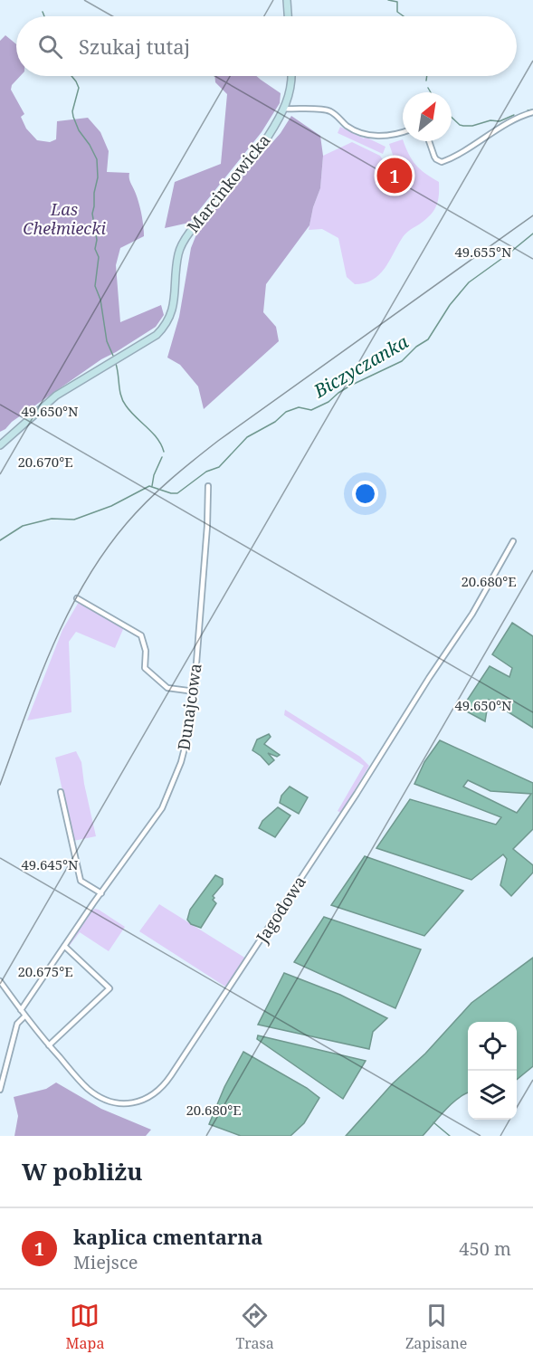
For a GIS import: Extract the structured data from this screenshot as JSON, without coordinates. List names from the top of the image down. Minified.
{"streets":{"street":["Marcinkowicka","Dunajcowa","Jagodowa"]},"crossings":[["Dunajcowa","Jagodowa"]],"water":["Biczyczanka"],"parks":["Las Chełmiecki"],"north":"top right","page":{"search":"Szukaj tutaj","pins":"1","heading":"W pobliżu","list":[{"mark":"1","name":"kaplica cmentarna","note":"Miejsce","value":"450 m"}],"nav":["Mapa","Trasa","Zapisane"]},"coordinates":["49.655°N","49.650°N","20.670°E","20.680°E","49.645°N","20.675°E"]}
